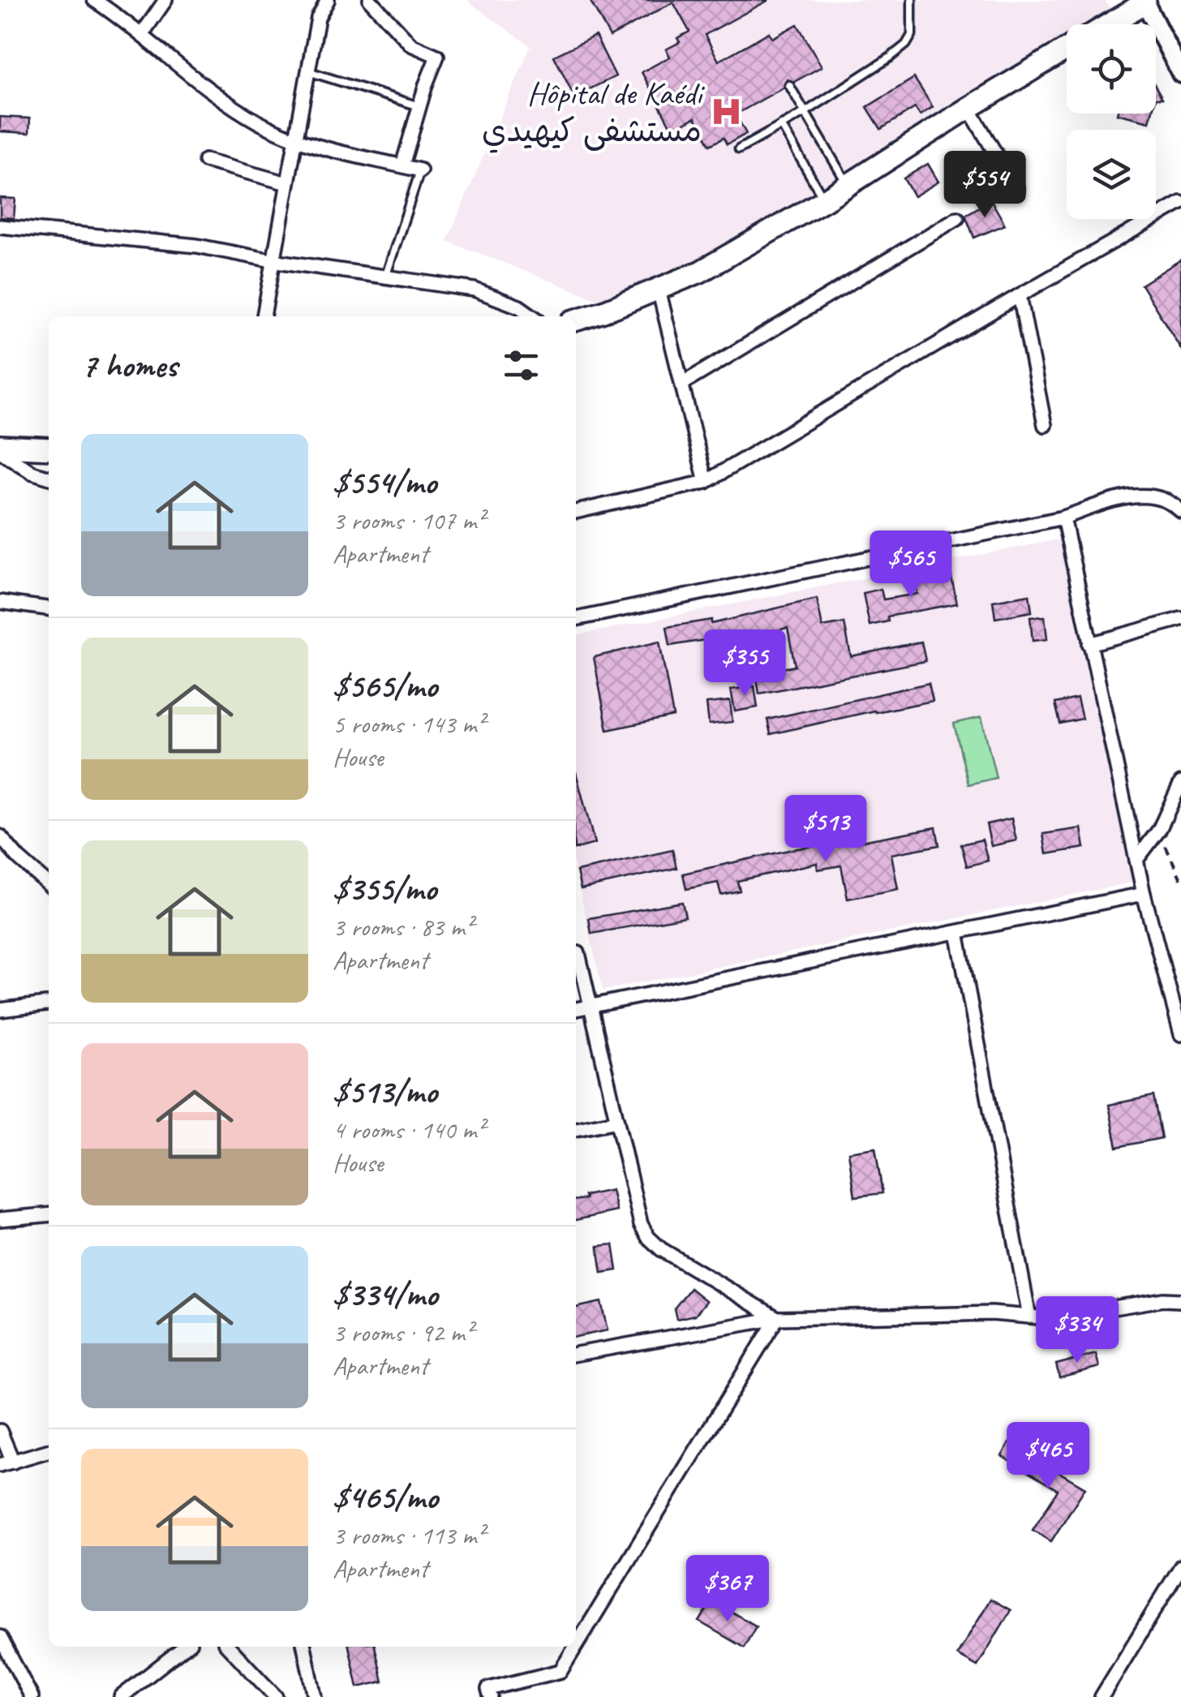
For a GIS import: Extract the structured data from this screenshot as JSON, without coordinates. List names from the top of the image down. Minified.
{"places":{"hospital":["Hôpital de Kaédi مستشفى كيهيدي"]},"page":{"price":["$554","$565","$355","$513","$334","$465","$367"],"heading":"7 homes","list":[{"name":"$554/mo","note":"3 rooms · 107 m² · Apartment"},{"name":"$565/mo","note":"5 rooms · 143 m² · House"},{"name":"$355/mo","note":"3 rooms · 83 m² · Apartment"},{"name":"$513/mo","note":"4 rooms · 140 m² · House"},{"name":"$334/mo","note":"3 rooms · 92 m² · Apartment"},{"name":"$465/mo","note":"3 rooms · 113 m² · Apartment"}]}}
